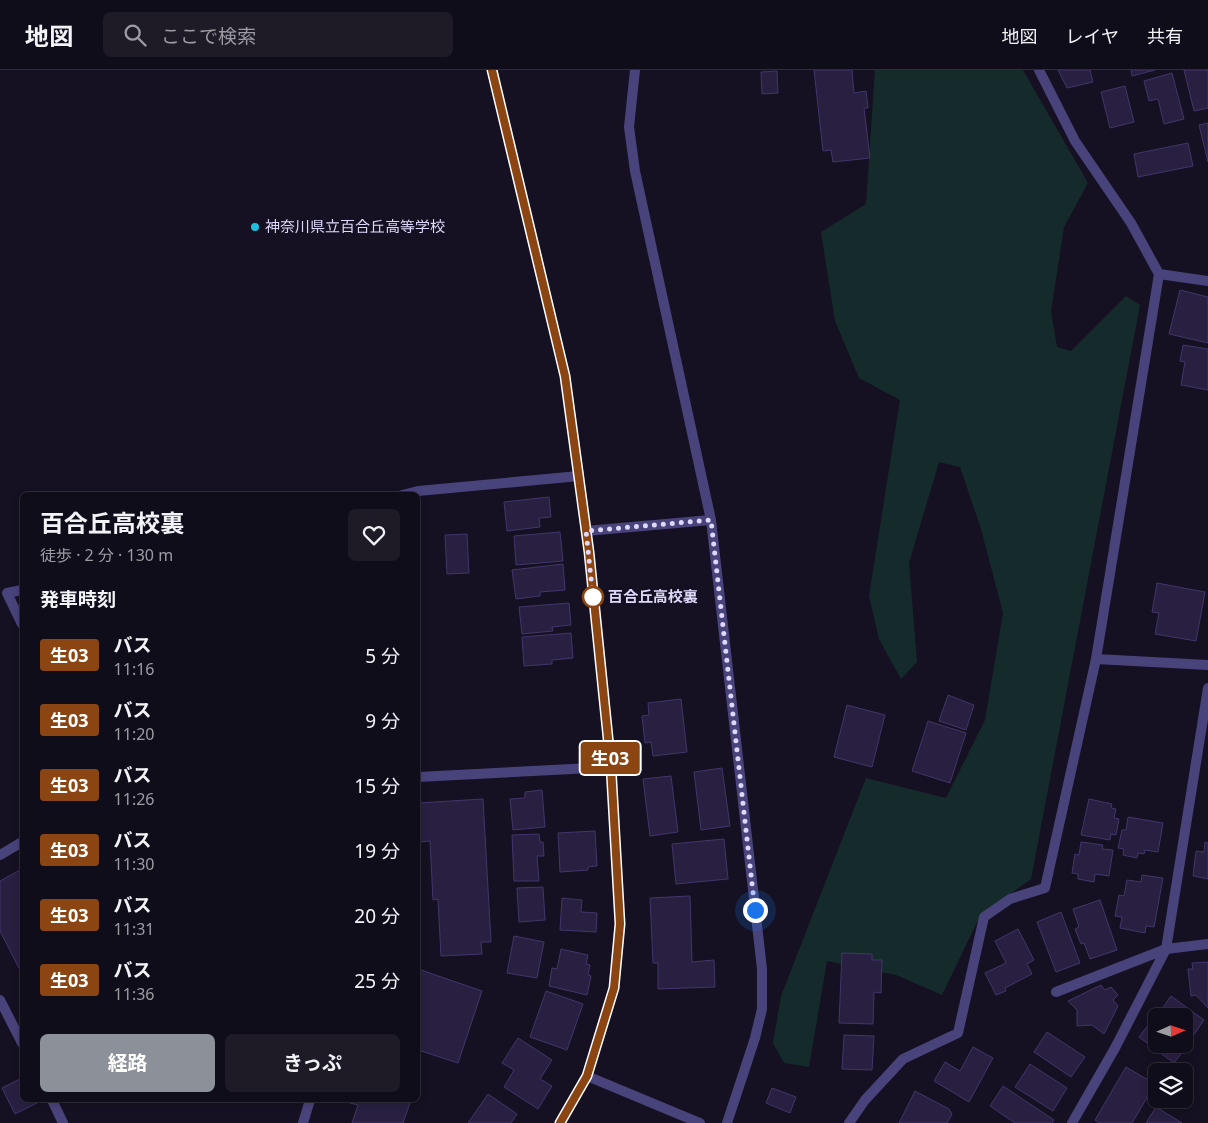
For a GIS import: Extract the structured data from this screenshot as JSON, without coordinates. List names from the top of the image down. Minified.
{"places":["神奈川県立百合丘高等学校","百合丘高校裏"],"lines":["bus line 生03"],"north":"right","page":{"header":"地図","search":"ここで検索","nav":["地図","レイヤ","共有"],"on_map":"生03","heading":[["百合丘高校裏","徒歩 · 2 分 · 130 m"],"発車時刻"],"list":[{"mark":"生03","name":"バス","note":"11:16","value":"5 分"},{"mark":"生03","name":"バス","note":"11:20","value":"9 分"},{"mark":"生03","name":"バス","note":"11:26","value":"15 分"},{"mark":"生03","name":"バス","note":"11:30","value":"19 分"},{"mark":"生03","name":"バス","note":"11:31","value":"20 分"},{"mark":"生03","name":"バス","note":"11:36","value":"25 分"}],"buttons":["経路","きっぷ"]}}
